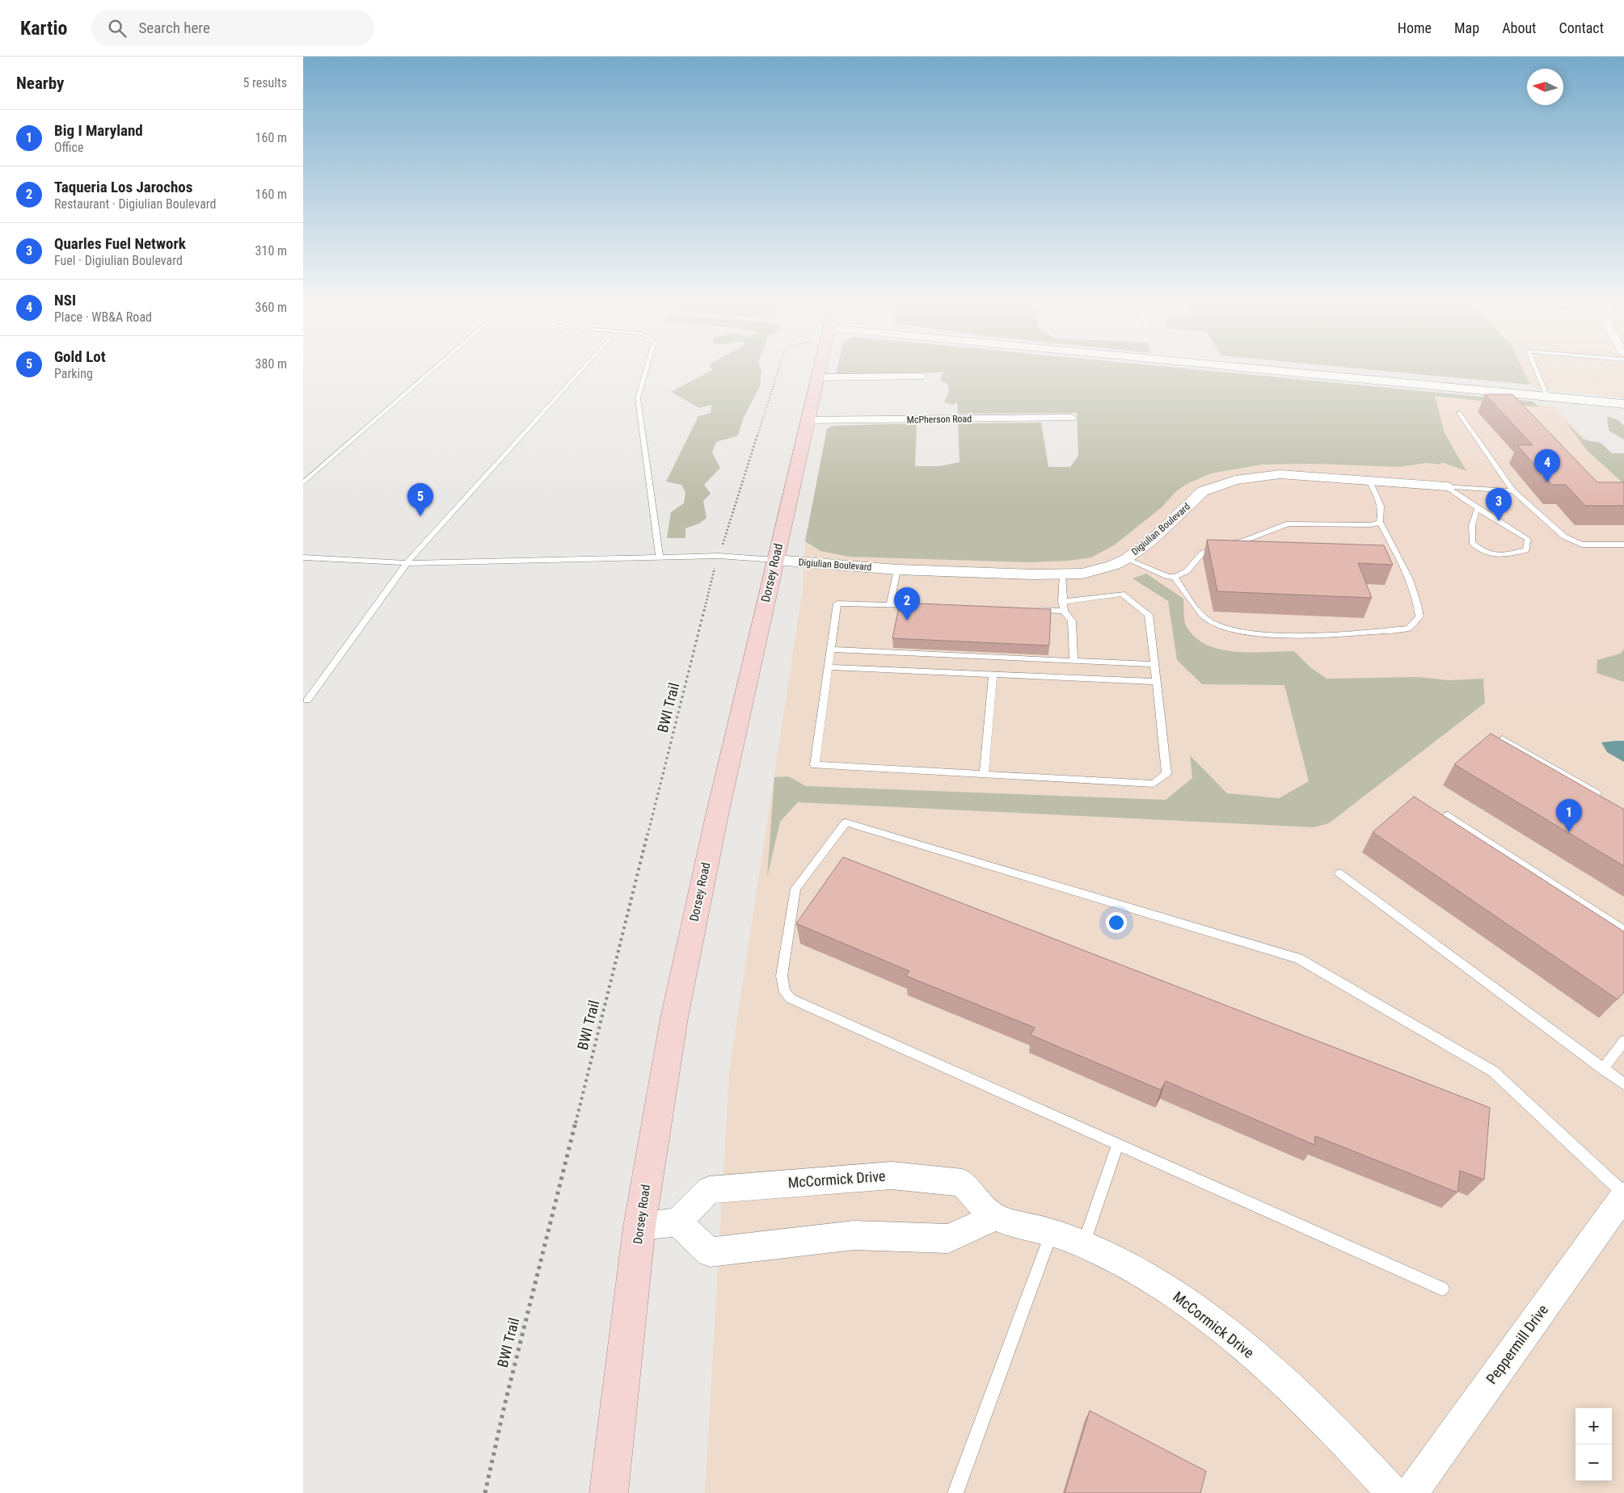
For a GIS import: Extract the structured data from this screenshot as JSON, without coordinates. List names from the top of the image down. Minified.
{"streets":{"main road":["Dorsey Road"],"street":["McPherson Road","Digiulian Boulevard","McCormick Drive","Peppermill Drive"],"path":["BWI Trail"]},"crossings":[["McPherson Road","Dorsey Road"],["Digiulian Boulevard","Dorsey Road"]],"north":"left","page":{"header":"Kartio","search":"Search here","nav":["Home","Map","About","Contact"],"heading":["Nearby","5 results"],"list":[{"mark":"1","name":"Big I Maryland","note":"Office","value":"160 m"},{"mark":"2","name":"Taqueria Los Jarochos","note":"Restaurant · Digiulian Boulevard","value":"160 m"},{"mark":"3","name":"Quarles Fuel Network","note":"Fuel · Digiulian Boulevard","value":"310 m"},{"mark":"4","name":"NSI","note":"Place · WB&A Road","value":"360 m"},{"mark":"5","name":"Gold Lot","note":"Parking","value":"380 m"}],"pins":["4","5","3","2","1"],"map_buttons":["+","−"]}}
